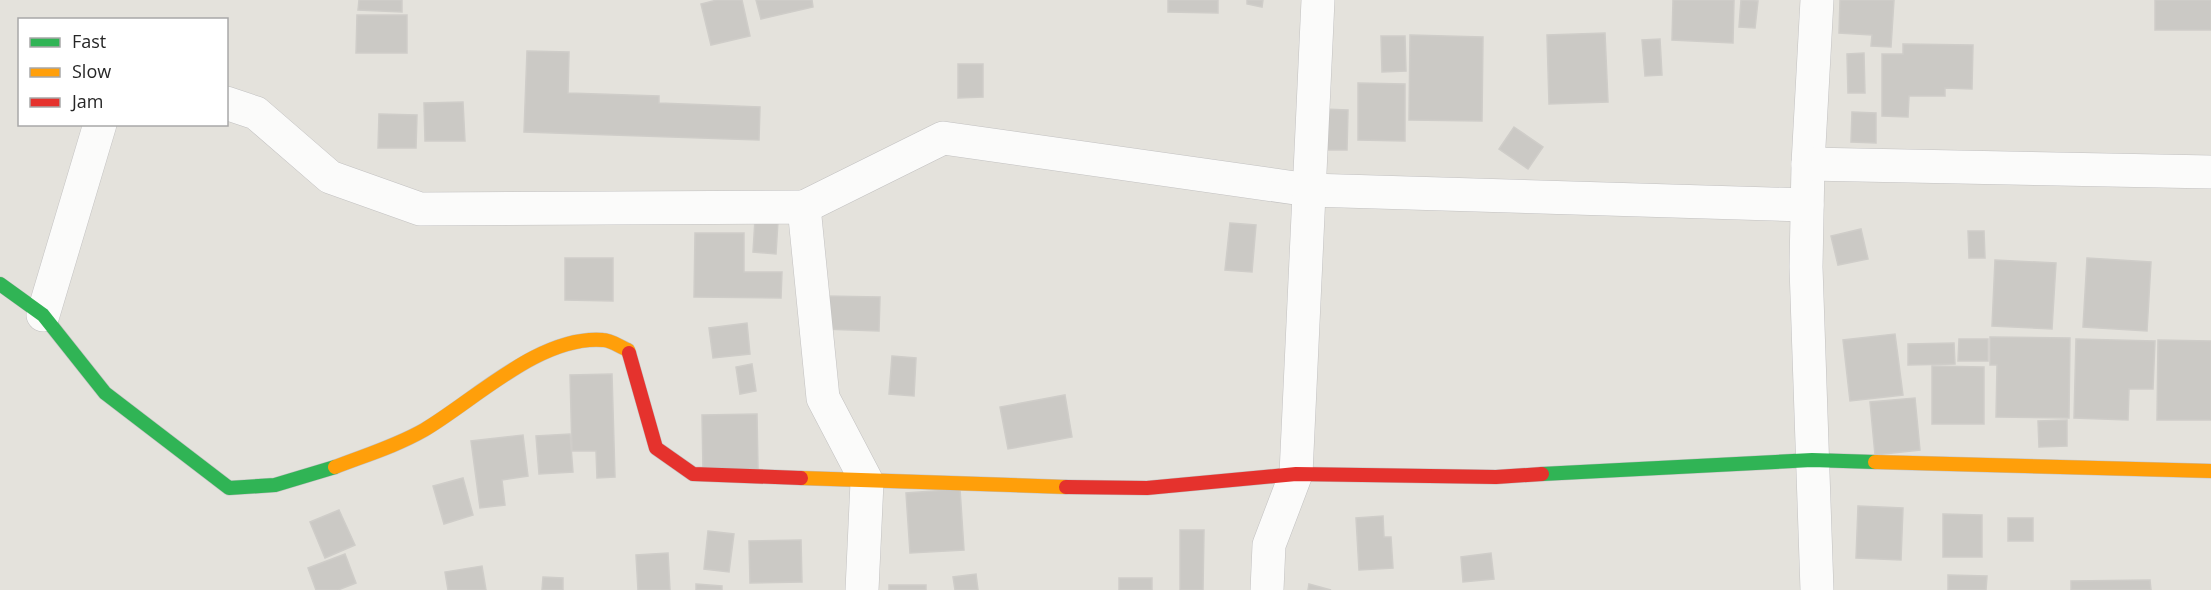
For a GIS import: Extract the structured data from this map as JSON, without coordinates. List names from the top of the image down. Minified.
{"legend":["Fast","Slow","Jam"]}
